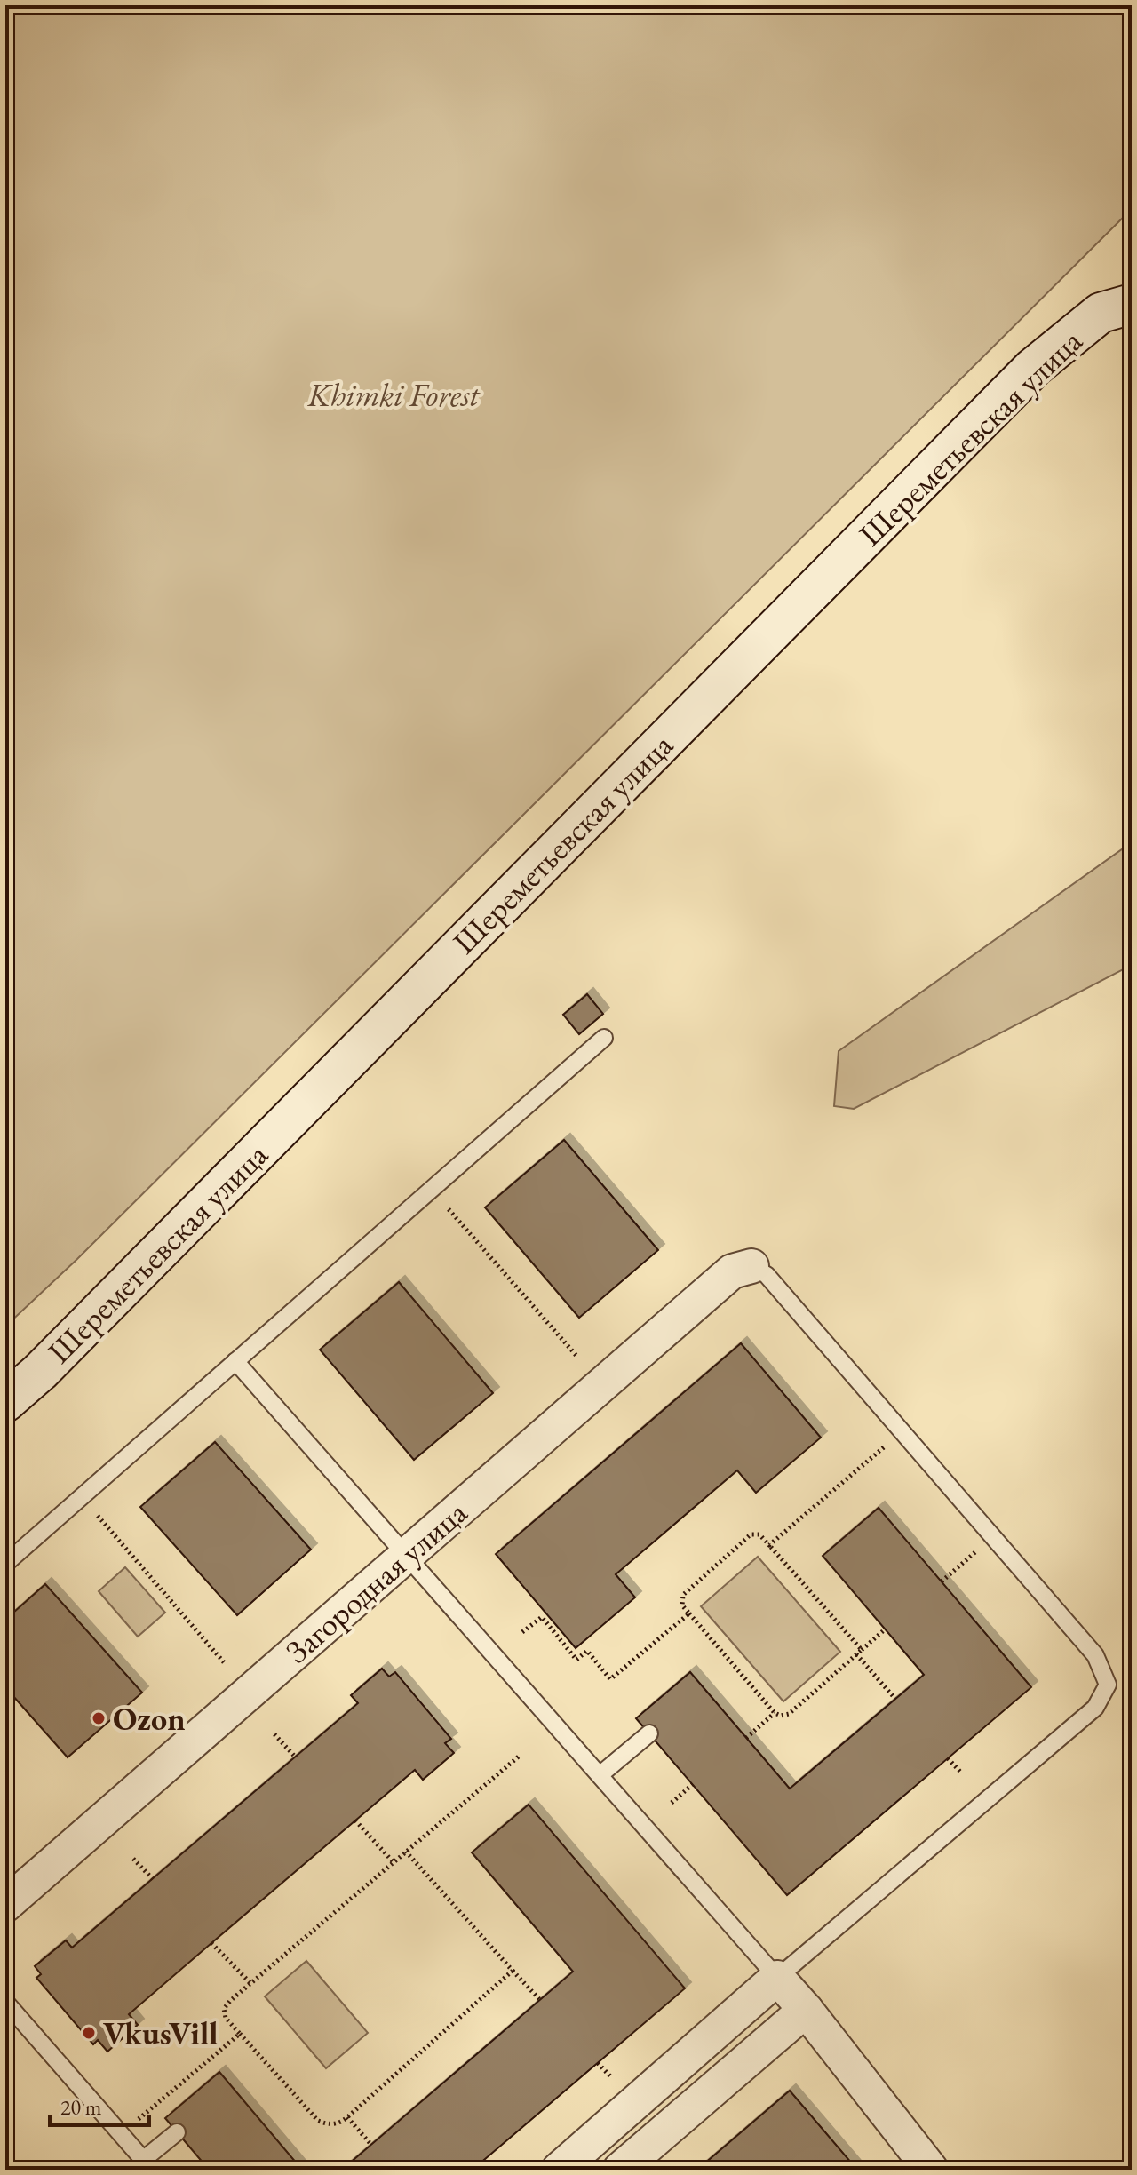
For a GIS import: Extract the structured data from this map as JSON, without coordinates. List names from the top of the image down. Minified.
{"streets":{"main road":["Шереметьевская улица"],"street":["Загородная улица"]},"parks":["Khimki Forest"],"places":["Ozon","VkusVill"],"scale_bar":"20 m"}
